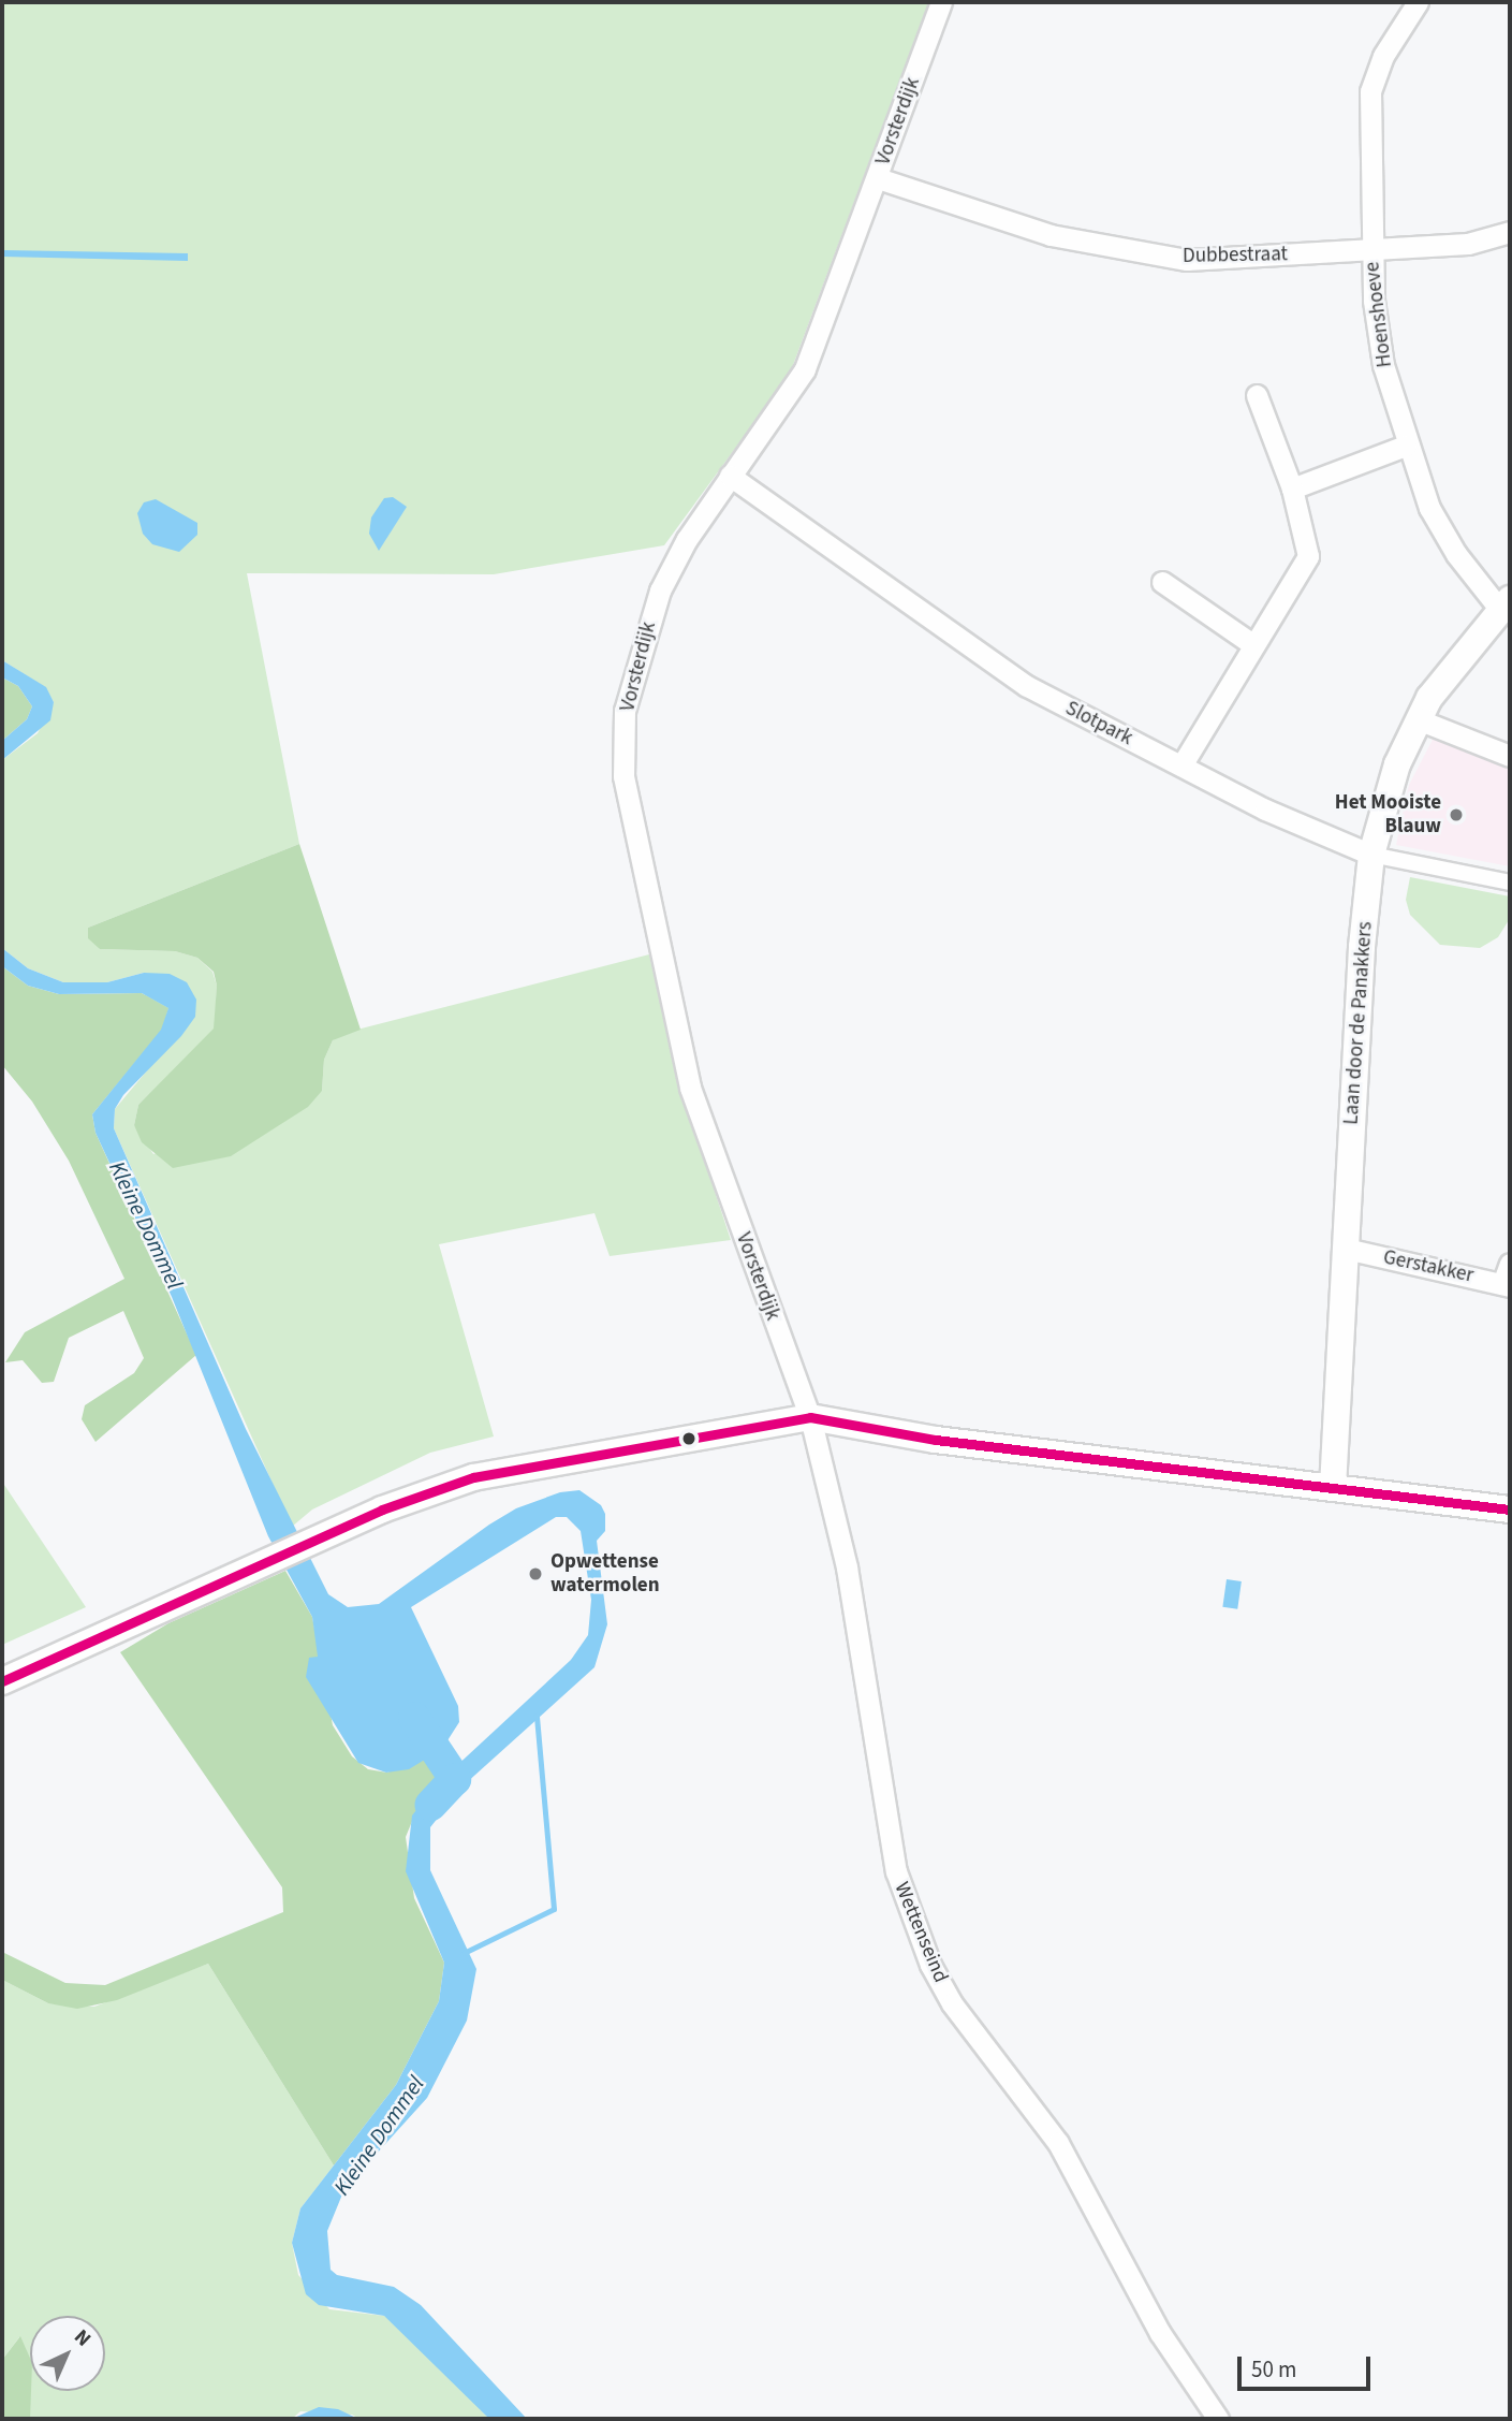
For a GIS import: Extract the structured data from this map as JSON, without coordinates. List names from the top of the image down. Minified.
{"streets":{"street":["Vorsterdijk","Dubbestraat","Hoenshoeve","Slotpark","Laan door de Panakkers","Gerstakker","Wettenseind"]},"crossings":[["Vorsterdijk","Dubbestraat"],["Vorsterdijk","Slotpark"],["Vorsterdijk","Wettenseind"],["Dubbestraat","Hoenshoeve"],["Hoenshoeve","Laan door de Panakkers"],["Slotpark","Laan door de Panakkers"],["Laan door de Panakkers","Gerstakker"]],"water":["Kleine Dommel"],"places":["Het Mooiste Blauw","Opwettense watermolen"],"scale_bar":"50 m","north":"top right"}
